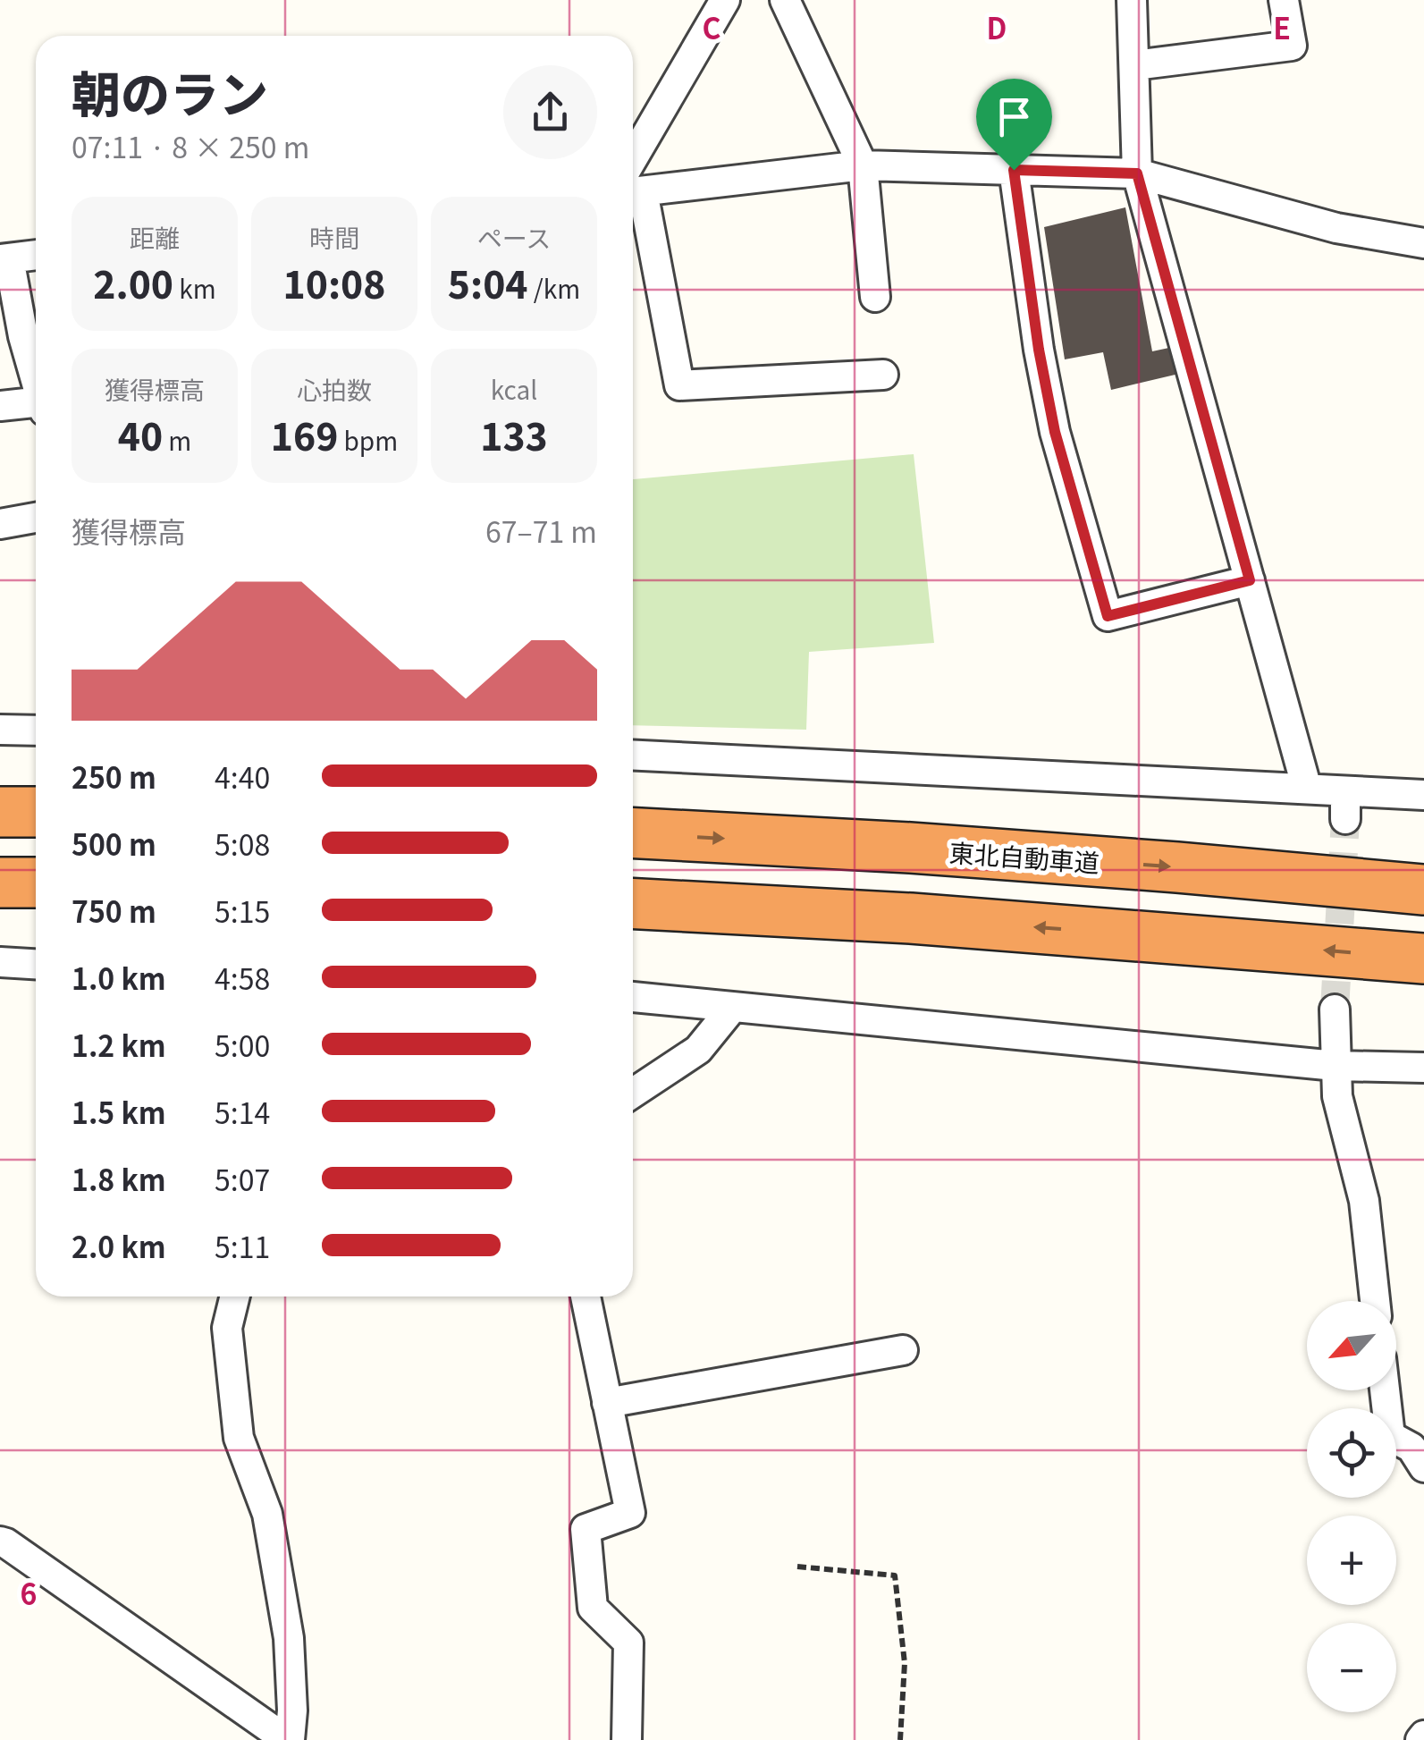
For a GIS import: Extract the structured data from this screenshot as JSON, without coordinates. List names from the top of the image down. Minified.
{"streets":{"highway":["東北自動車道"]},"north":"bottom left","page":{"heading":["朝のラン","07:11 · 8 × 250 m"],"stats":[["距離","2.00 km"],["時間","10:08"],["ペース","5:04 /km"],["獲得標高","40 m"],["心拍数","169 bpm"],["kcal","133"]],"chart":["獲得標高","67–71 m"],"list":[{"name":"250 m","note":"4:40"},{"name":"500 m","note":"5:08"},{"name":"750 m","note":"5:15"},{"name":"1.0 km","note":"4:58"},{"name":"1.2 km","note":"5:00"},{"name":"1.5 km","note":"5:14"},{"name":"1.8 km","note":"5:07"},{"name":"2.0 km","note":"5:11"}],"map_buttons":["+","−"]},"grid":{"columns":["C","D","E"],"rows":["6"]}}
